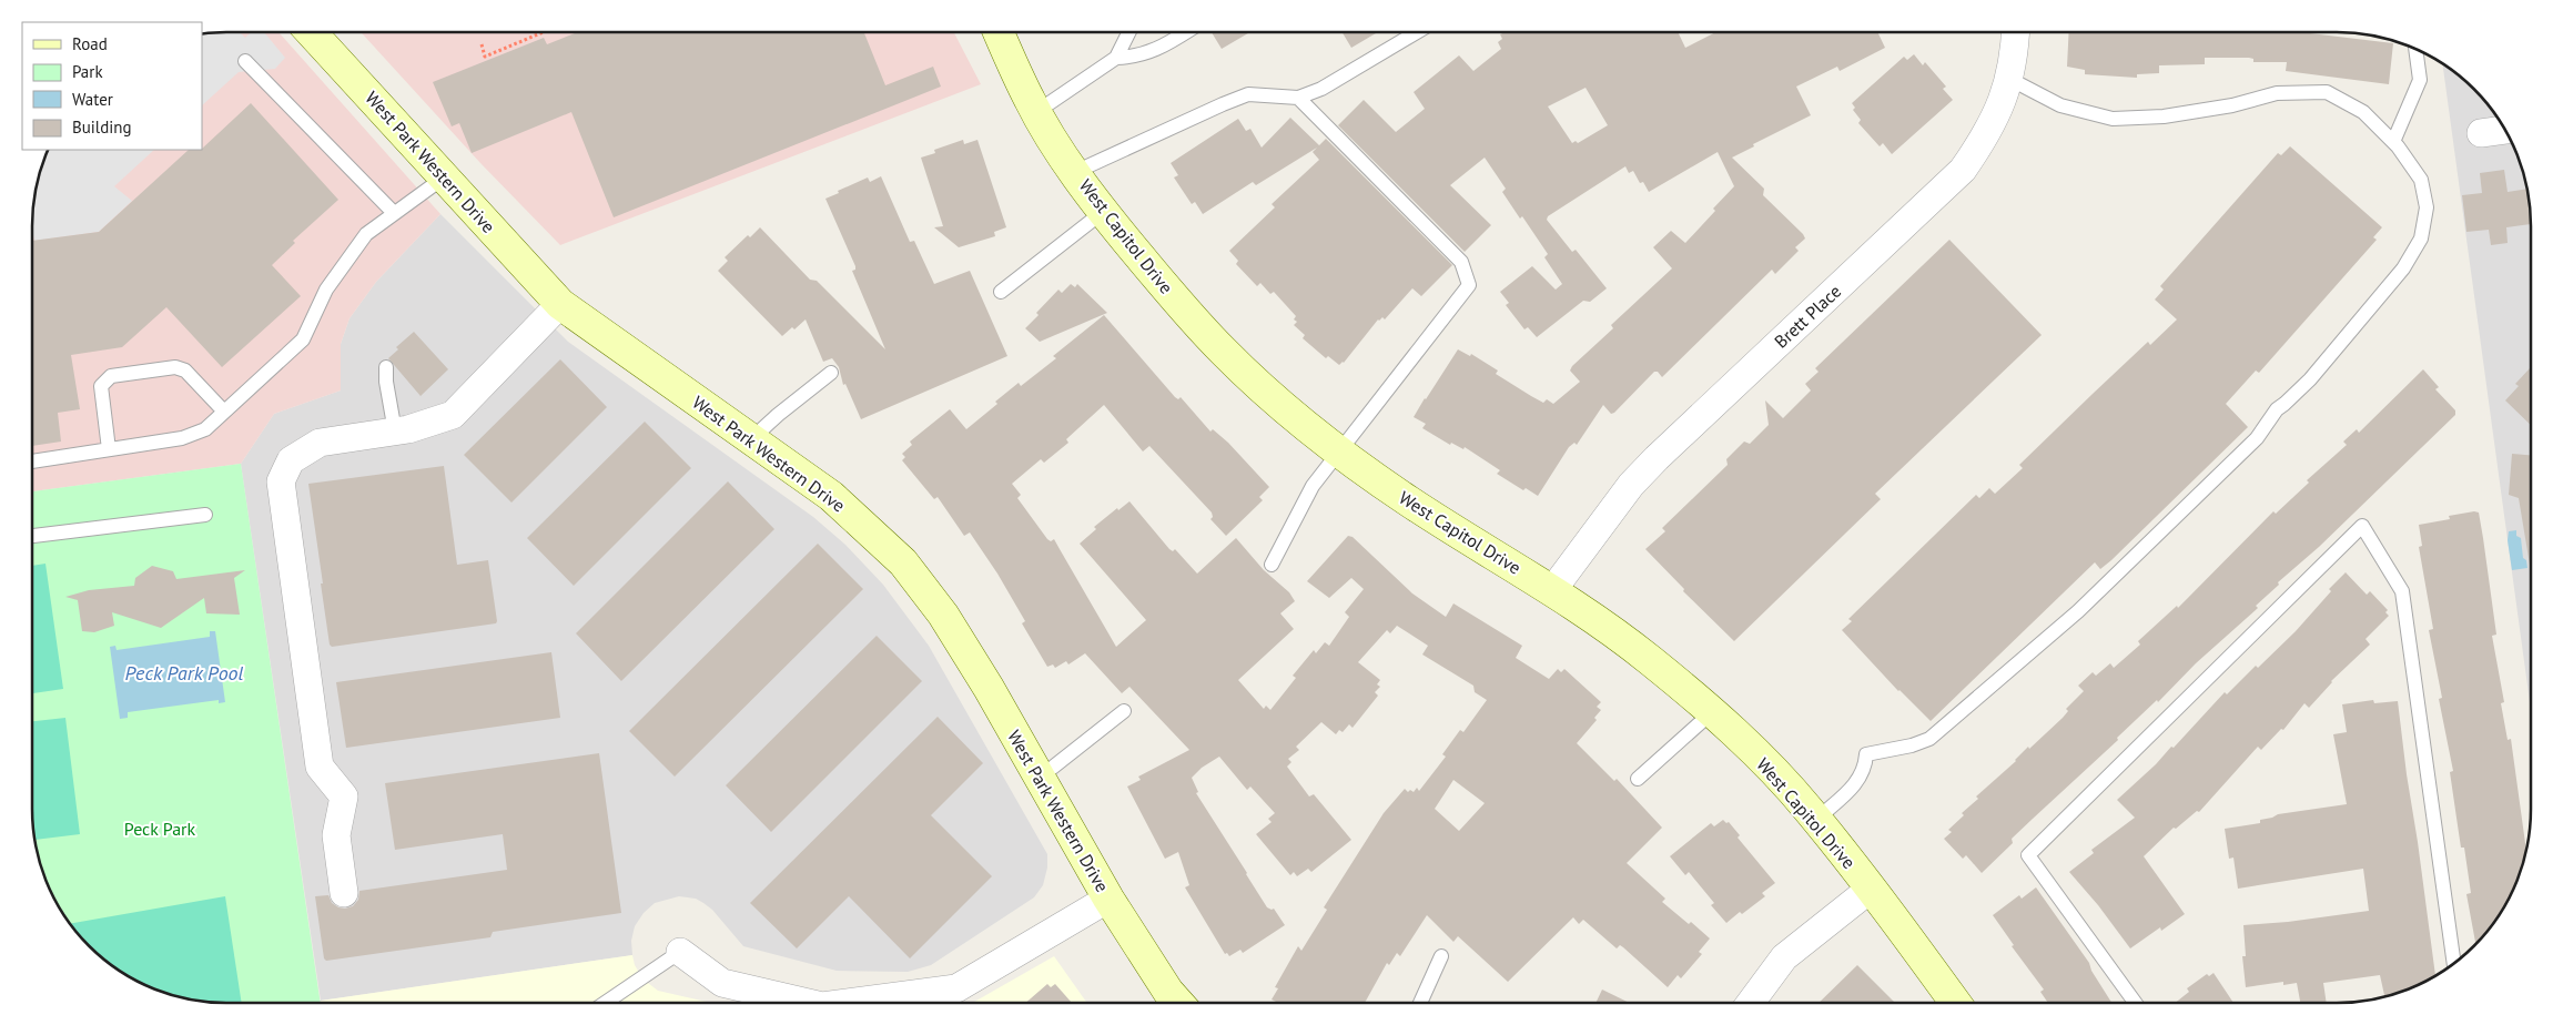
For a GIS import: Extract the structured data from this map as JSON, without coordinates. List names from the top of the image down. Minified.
{"streets":{"street":["West Park Western Drive","West Capitol Drive","Brett Place"]},"crossings":[["West Capitol Drive","Brett Place"]],"water":["Peck Park Pool"],"parks":["Peck Park"],"legend":["Road","Park","Water","Building"]}
